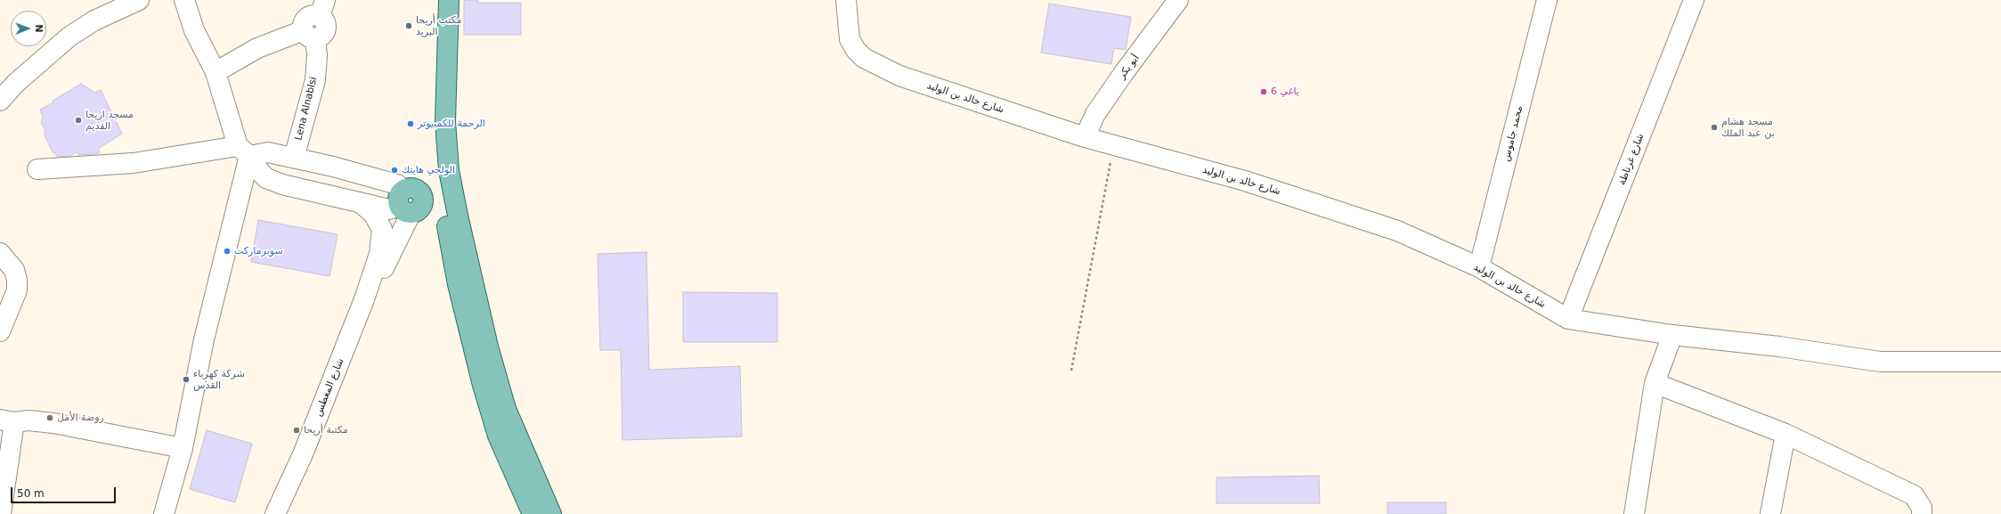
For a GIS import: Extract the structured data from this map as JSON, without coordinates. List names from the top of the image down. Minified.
{"streets":{"street":["أبو بكر","شارع خالد بن الوليد","Lena Alnablsi","محمد جاموس","شارع غرناطة","شارع المغطس"]},"crossings":[["أبو بكر","شارع خالد بن الوليد"],["شارع خالد بن الوليد","محمد جاموس"],["شارع خالد بن الوليد","شارع غرناطة"]],"places":["مكتب أريحا البريد","ياغي 6","مسجد اريحا القديم","الرحمة للكمبيوتر","مسجد هشام بن عبد الملك","الولجي هايتك","سوبرماركت","شركة كهرباء القدس","روضة الأمل","مكتبة أريحا"],"scale_bar":"50 m","north":"right"}
